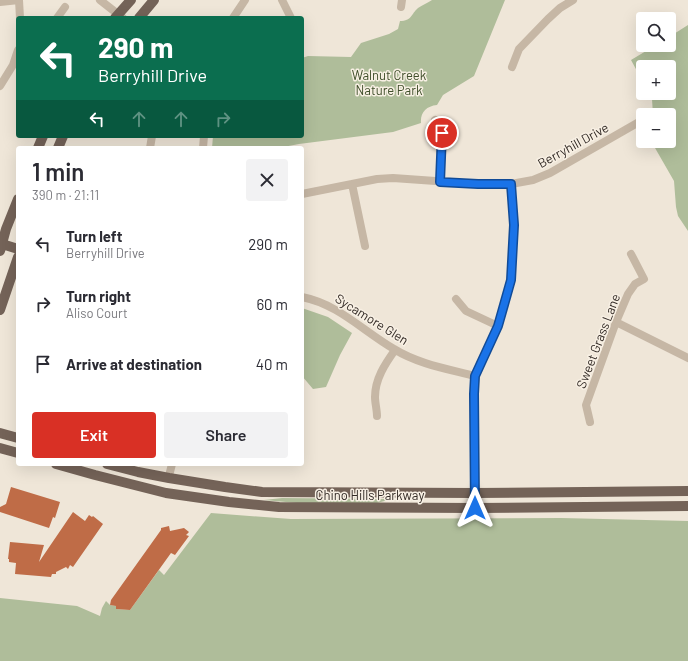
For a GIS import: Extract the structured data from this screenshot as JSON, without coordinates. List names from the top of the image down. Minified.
{"streets":{"main road":["Chino Hills Parkway"],"street":["Berryhill Drive","Sycamore Glen","Sweet Grass Lane"]},"parks":["Walnut Creek Nature Park"],"page":{"map_buttons":["+","−"],"turn":["290 m","Berryhill Drive"],"heading":["1 min","390 m · 21:11"],"list":[{"name":"Turn left","note":"Berryhill Drive","value":"290 m"},{"name":"Turn right","note":"Aliso Court","value":"60 m"},{"name":"Arrive at destination","value":"40 m"}],"buttons":["Exit","Share"]}}
